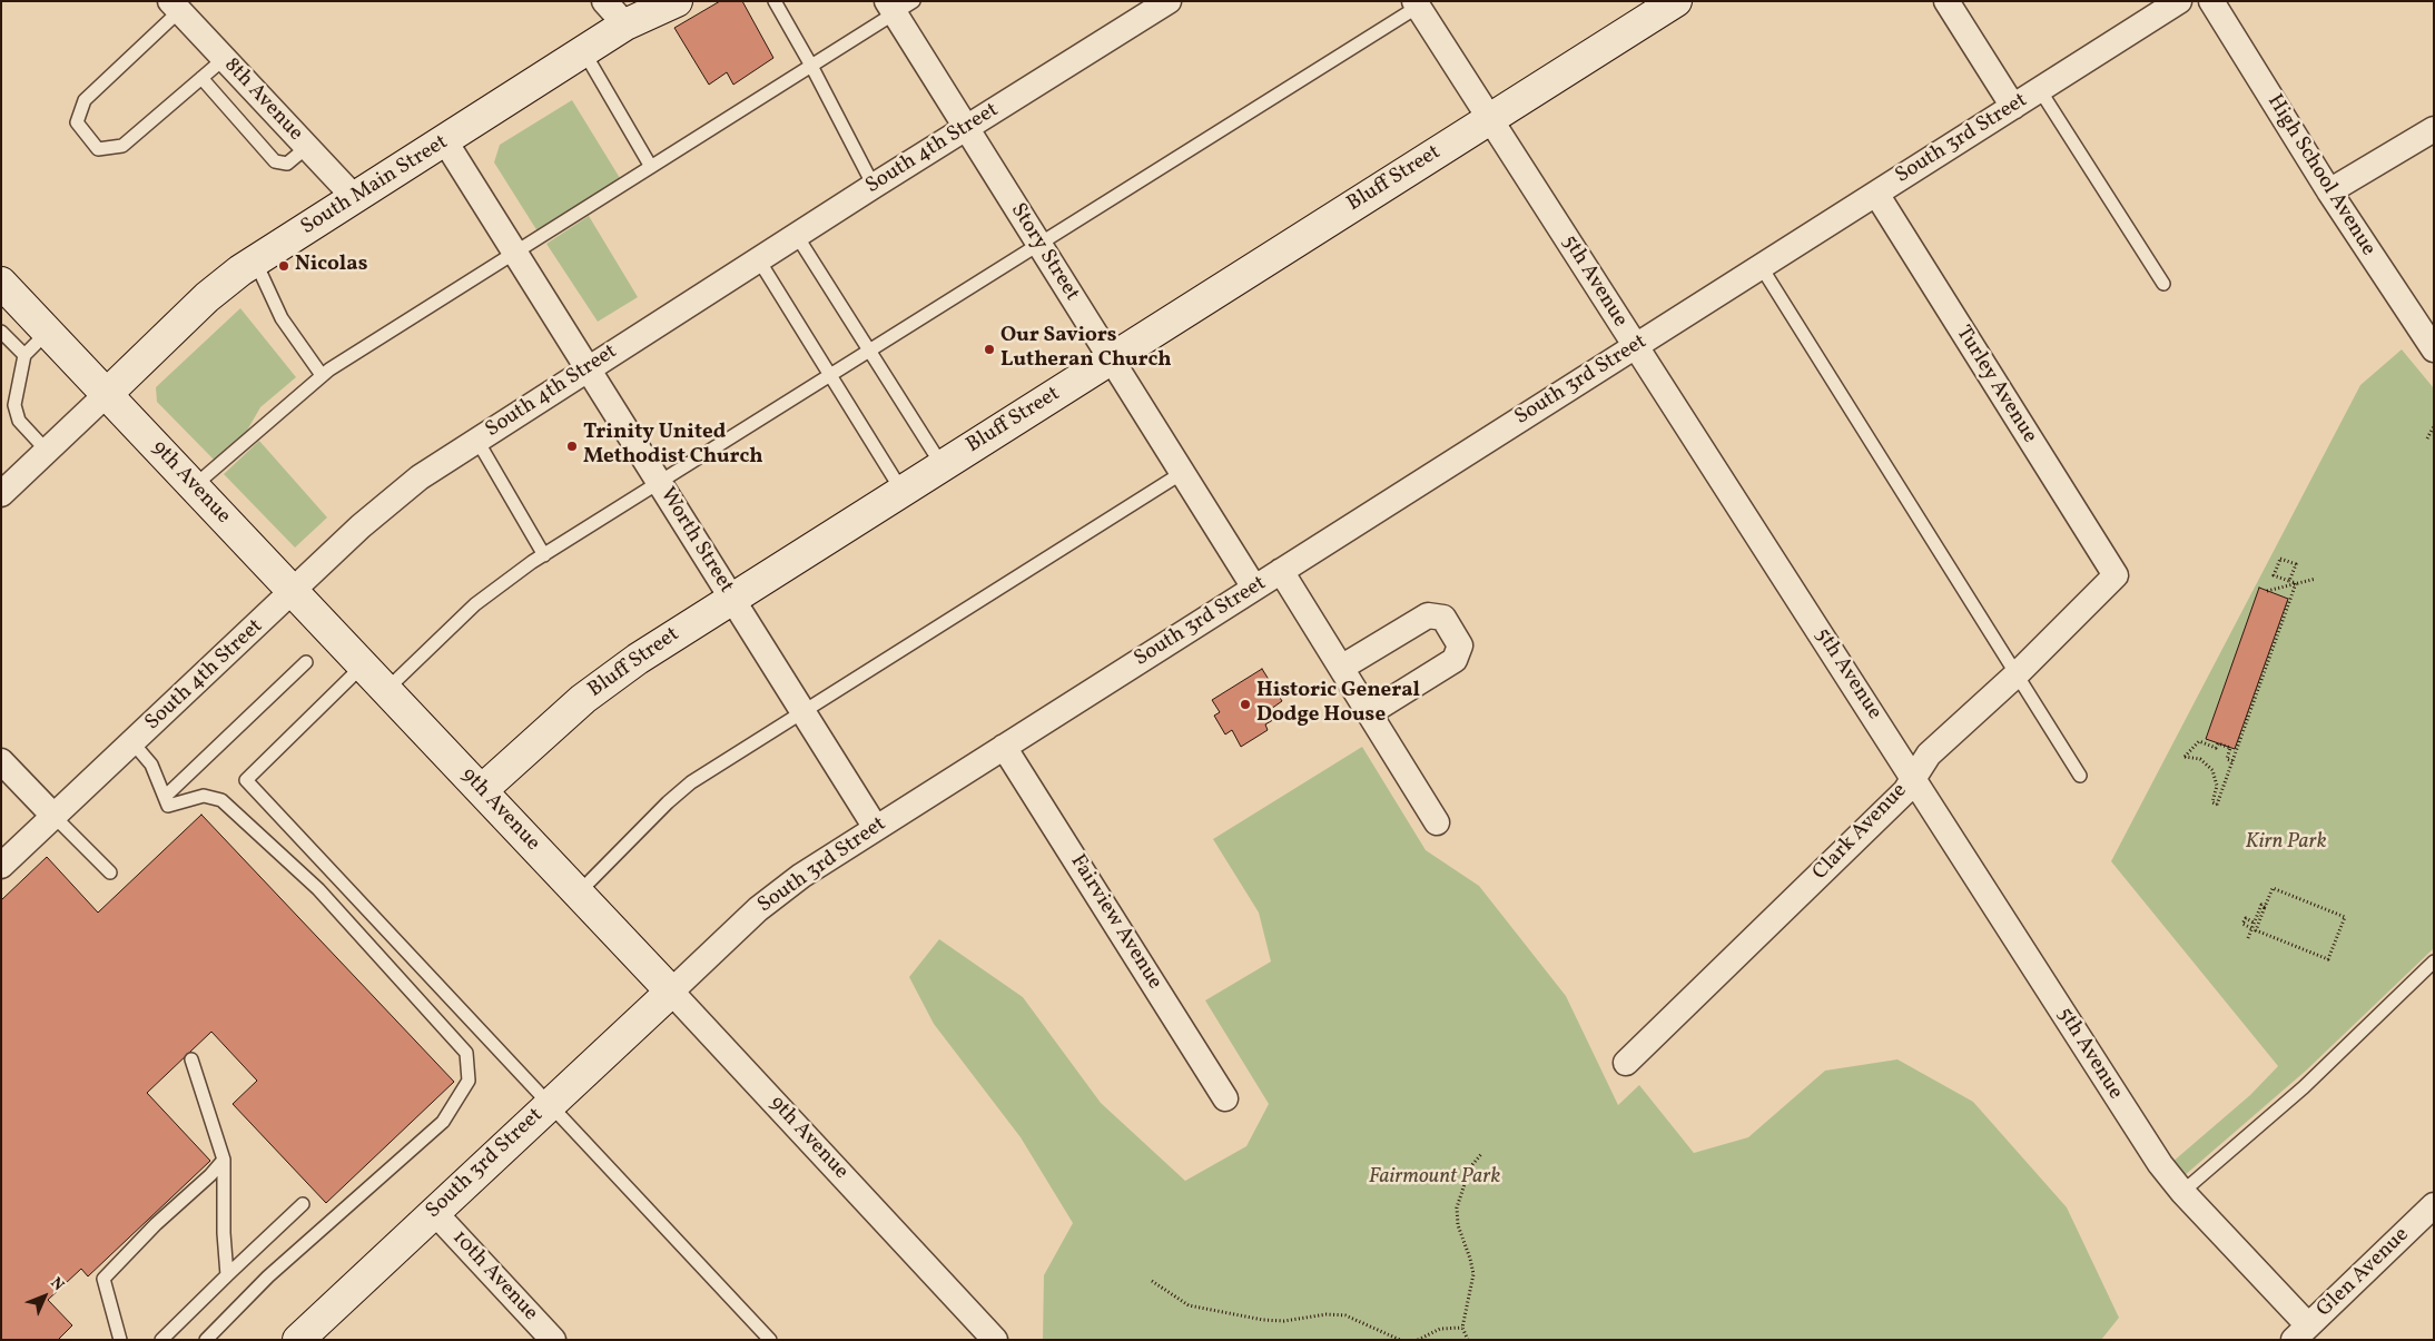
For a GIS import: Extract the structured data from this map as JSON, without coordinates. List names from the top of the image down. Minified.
{"streets":{"main road":["South 3rd Street","Bluff Street","South Main Street","9th Avenue"],"street":["8th Avenue","South 4th Street","High School Avenue","Story Street","5th Avenue","Turley Avenue","Worth Street","Clark Avenue","Fairview Avenue","Glen Avenue","10th Avenue"]},"crossings":[["8th Avenue","South Main Street"],["South 3rd Street","Story Street"],["South 3rd Street","5th Avenue"],["South 3rd Street","Turley Avenue"],["South 3rd Street","9th Avenue"],["South 3rd Street","Worth Street"],["South 3rd Street","Fairview Avenue"],["South 3rd Street","10th Avenue"],["South 4th Street","Story Street"],["South 4th Street","9th Avenue"],["South 4th Street","Worth Street"],["Bluff Street","Story Street"],["Bluff Street","5th Avenue"],["Bluff Street","9th Avenue"],["Bluff Street","Worth Street"],["South Main Street","9th Avenue"],["South Main Street","Worth Street"],["5th Avenue","Clark Avenue"],["5th Avenue","Glen Avenue"],["Turley Avenue","Clark Avenue"]],"parks":["Kirn Park","Fairmount Park"],"places":["Nicolas","Our Saviors Lutheran Church","Trinity United Methodist Church","Historic General Dodge House"],"north":"top right"}
